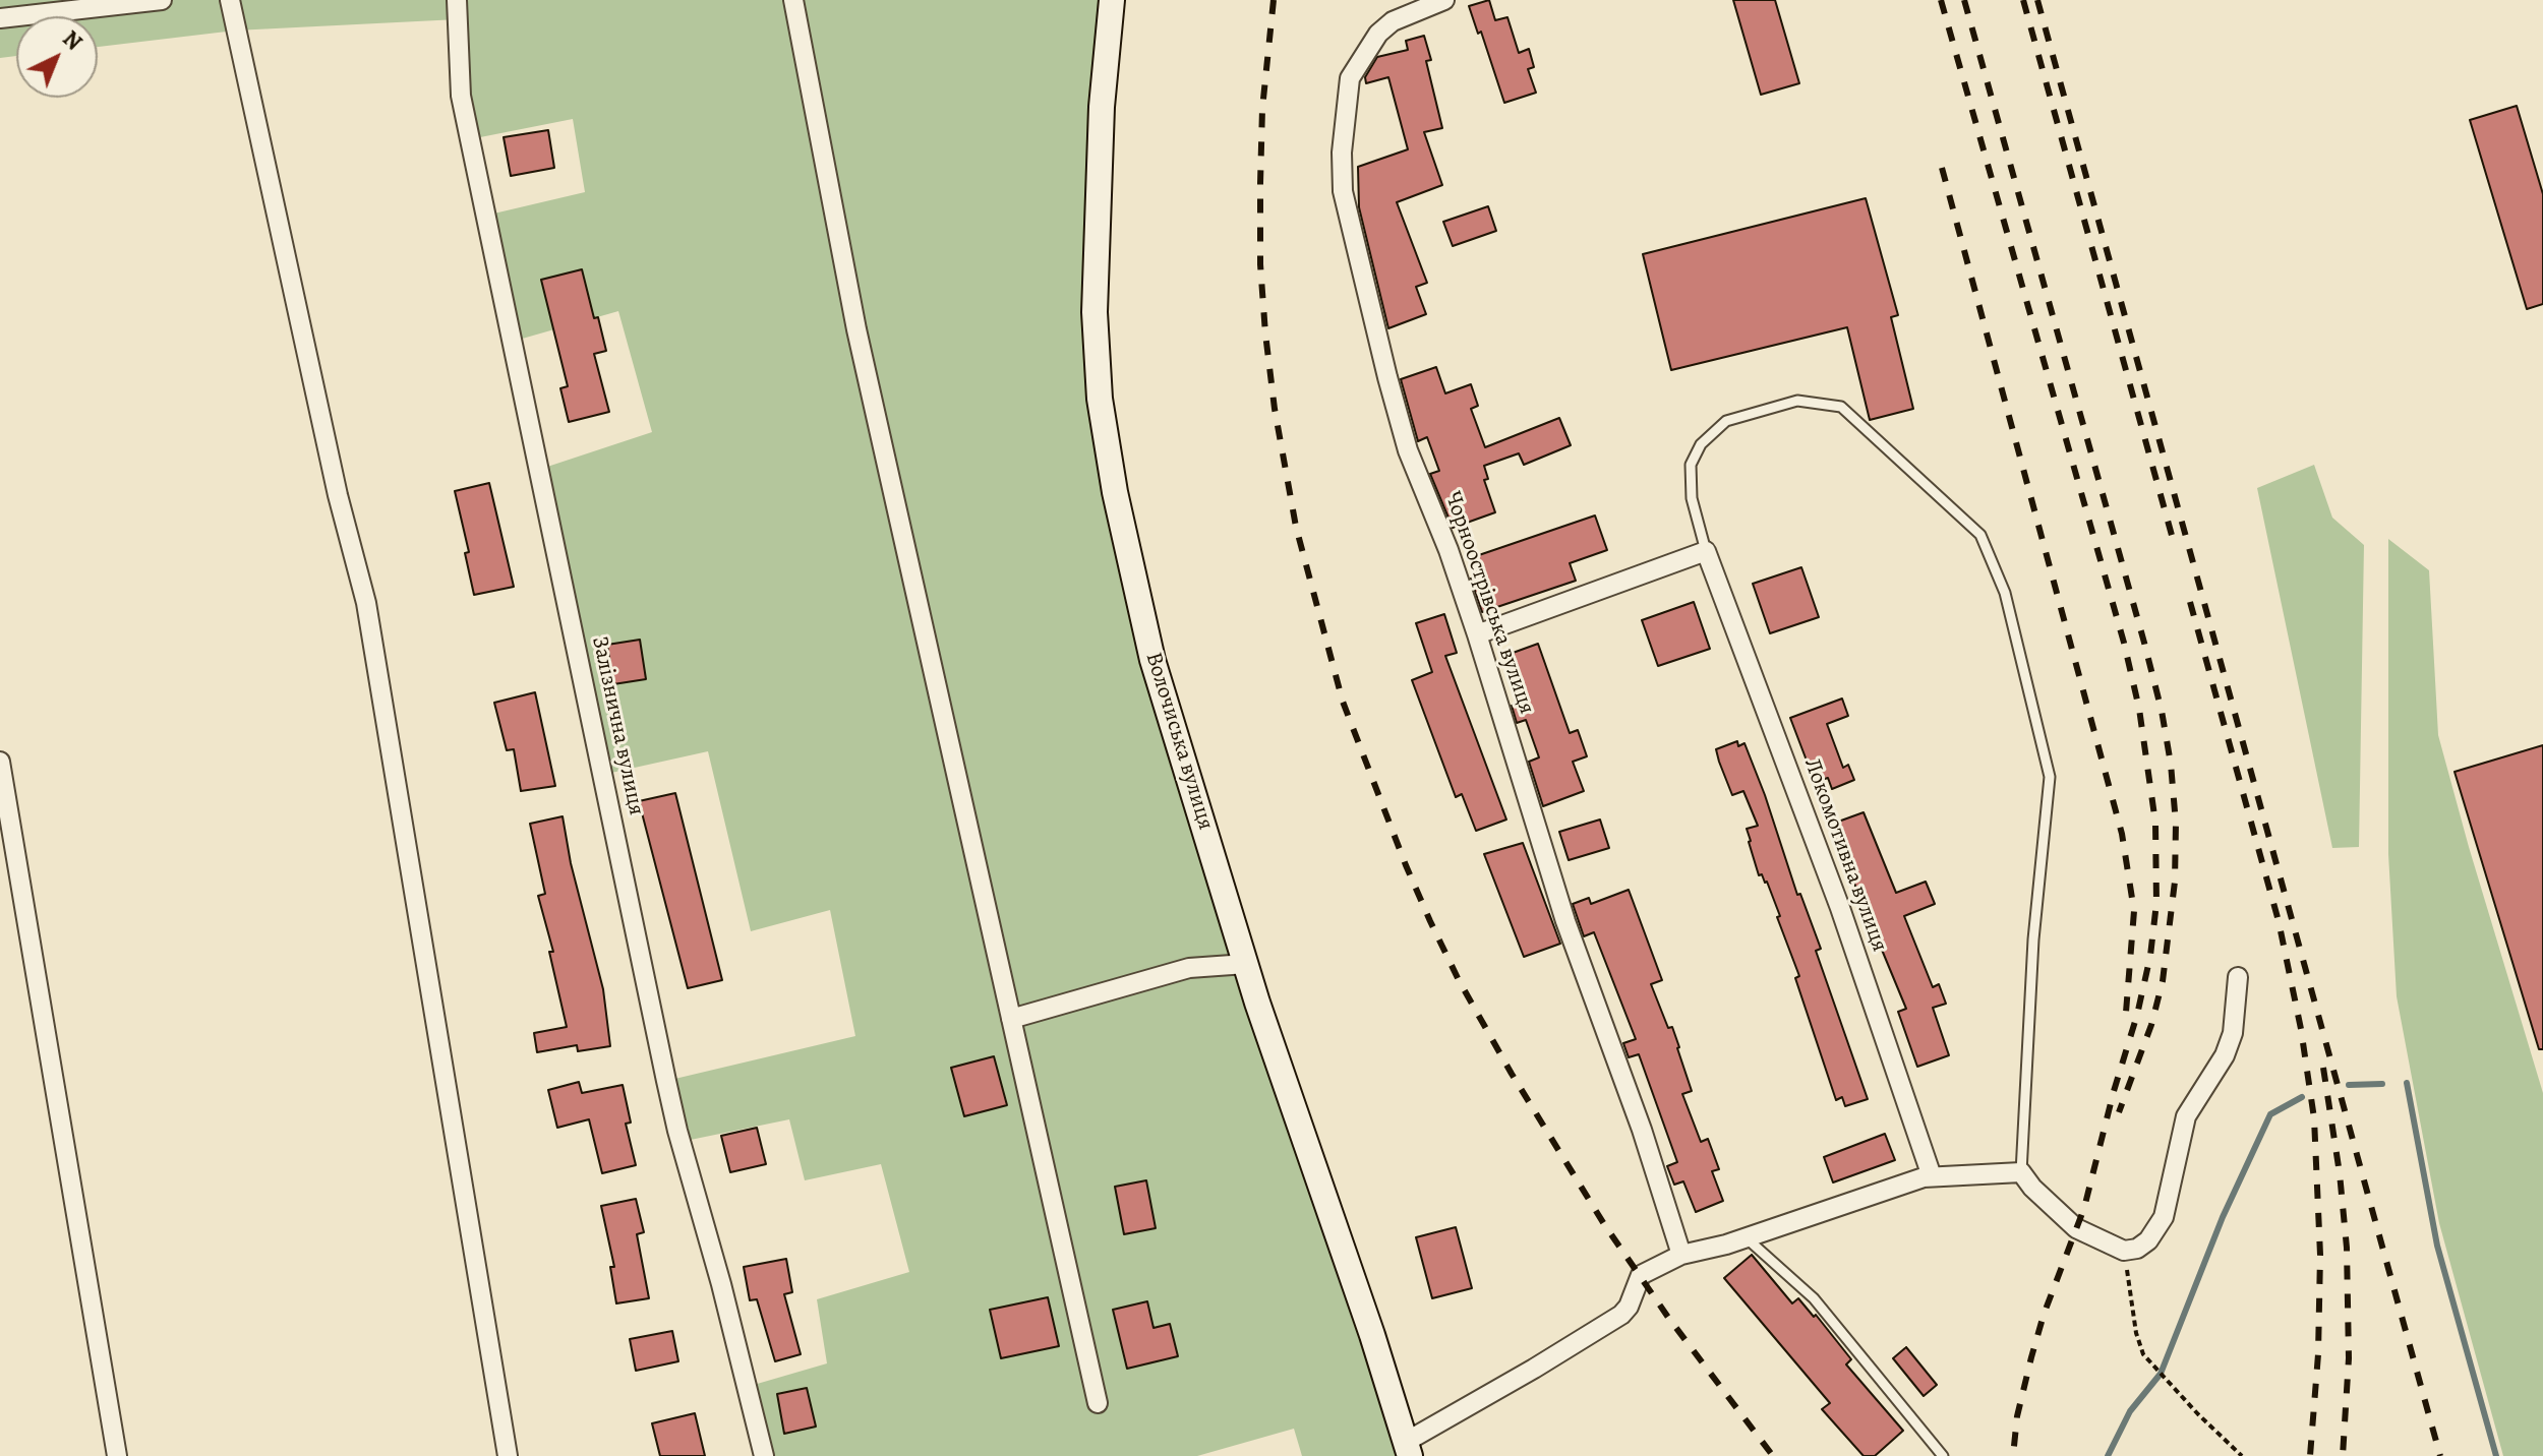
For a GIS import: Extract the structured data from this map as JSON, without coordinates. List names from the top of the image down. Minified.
{"streets":{"main road":["Волочиська вулиця"],"street":["Чорноострівська вулиця","Залізнична вулиця","Локомотивна вулиця"]},"north":"top right"}
